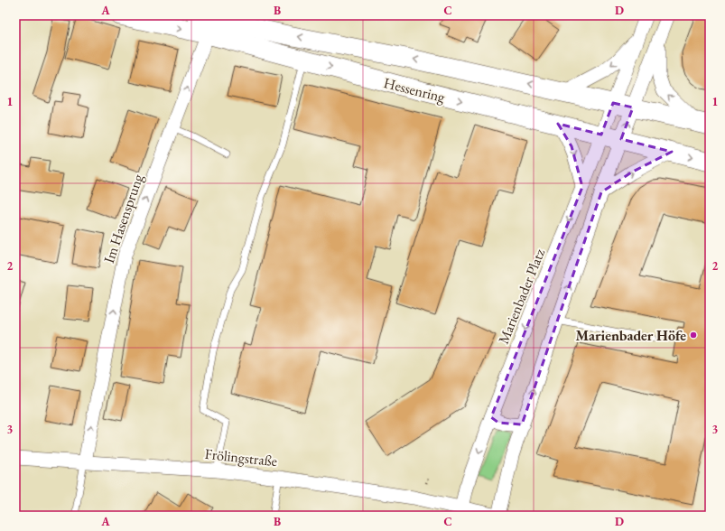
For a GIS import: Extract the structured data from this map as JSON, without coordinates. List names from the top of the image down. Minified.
{"streets":{"street":["Hessenring","Im Hasensprung","Marienbader Platz","Frölingstraße"]},"crossings":[["Hessenring","Im Hasensprung"],["Hessenring","Marienbader Platz"],["Im Hasensprung","Frölingstraße"],["Marienbader Platz","Frölingstraße"]],"one_way":["Im Hasensprung"],"places":["Marienbader Höfe"],"grid":{"columns":["A","B","C","D"],"rows":["1","2","3"]}}
